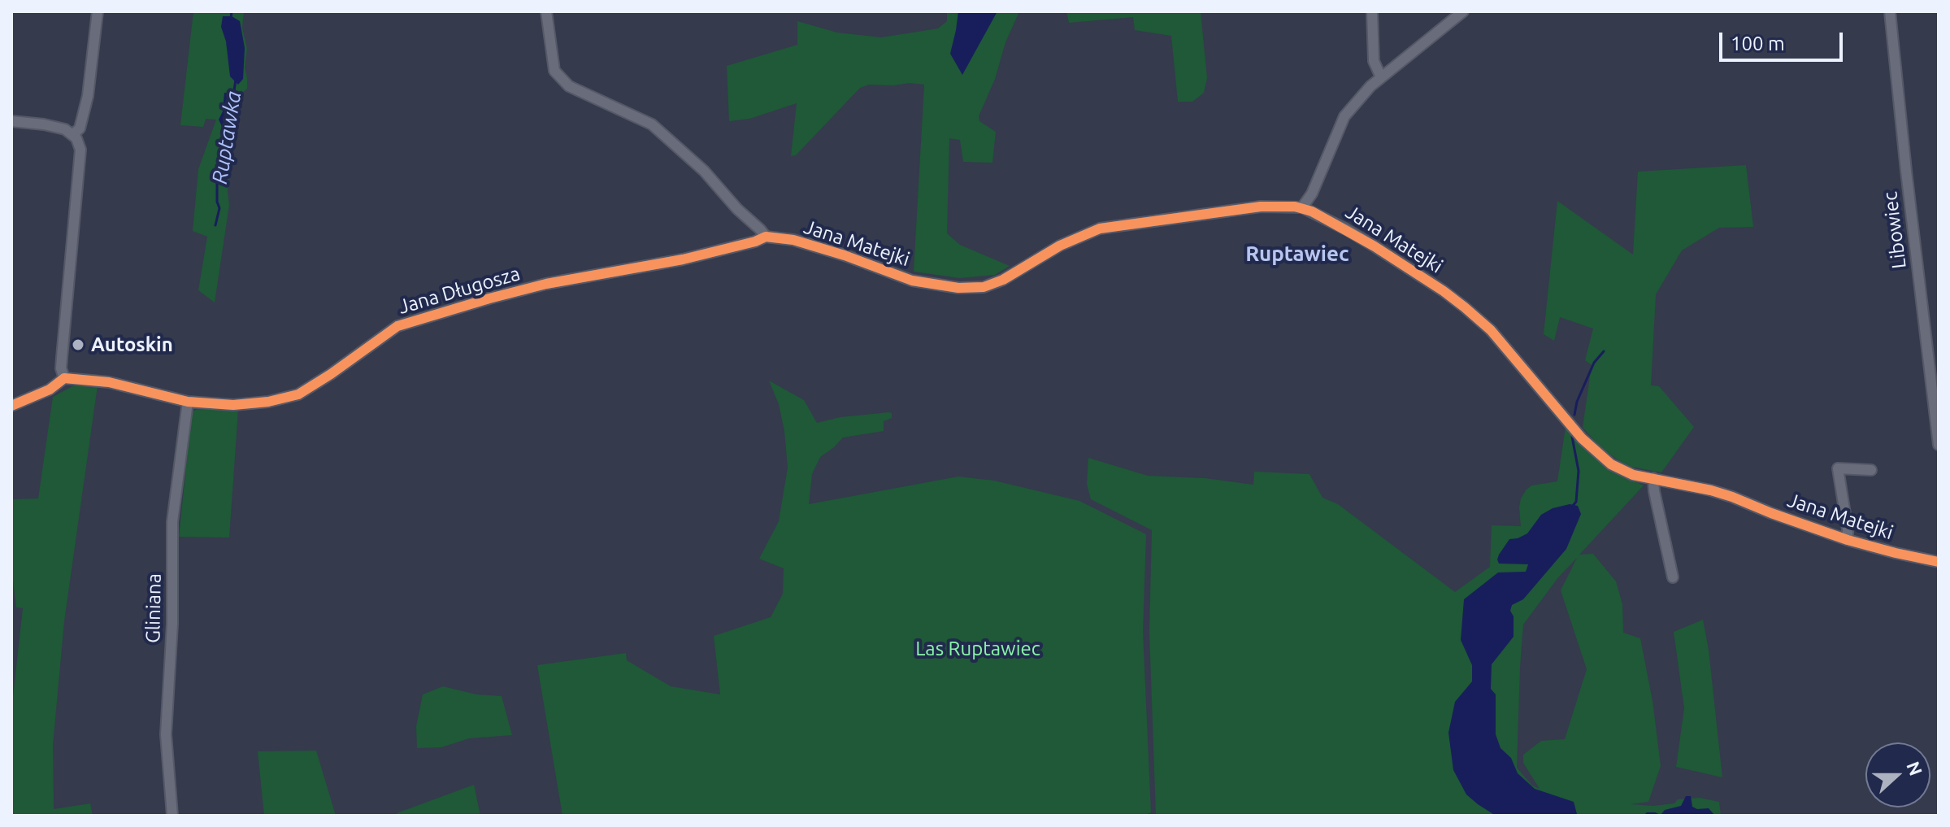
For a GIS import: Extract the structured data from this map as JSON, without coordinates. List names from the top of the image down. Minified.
{"streets":{"street":["Libowiec","Jana Matejki","Jana Długosza","Gliniana"]},"crossings":[["Jana Matejki","Jana Długosza"],["Jana Długosza","Gliniana"]],"districts":["Ruptawiec"],"water":["Ruptawka"],"parks":["Las Ruptawiec"],"places":["Autoskin"],"scale_bar":"100 m","north":"right"}
